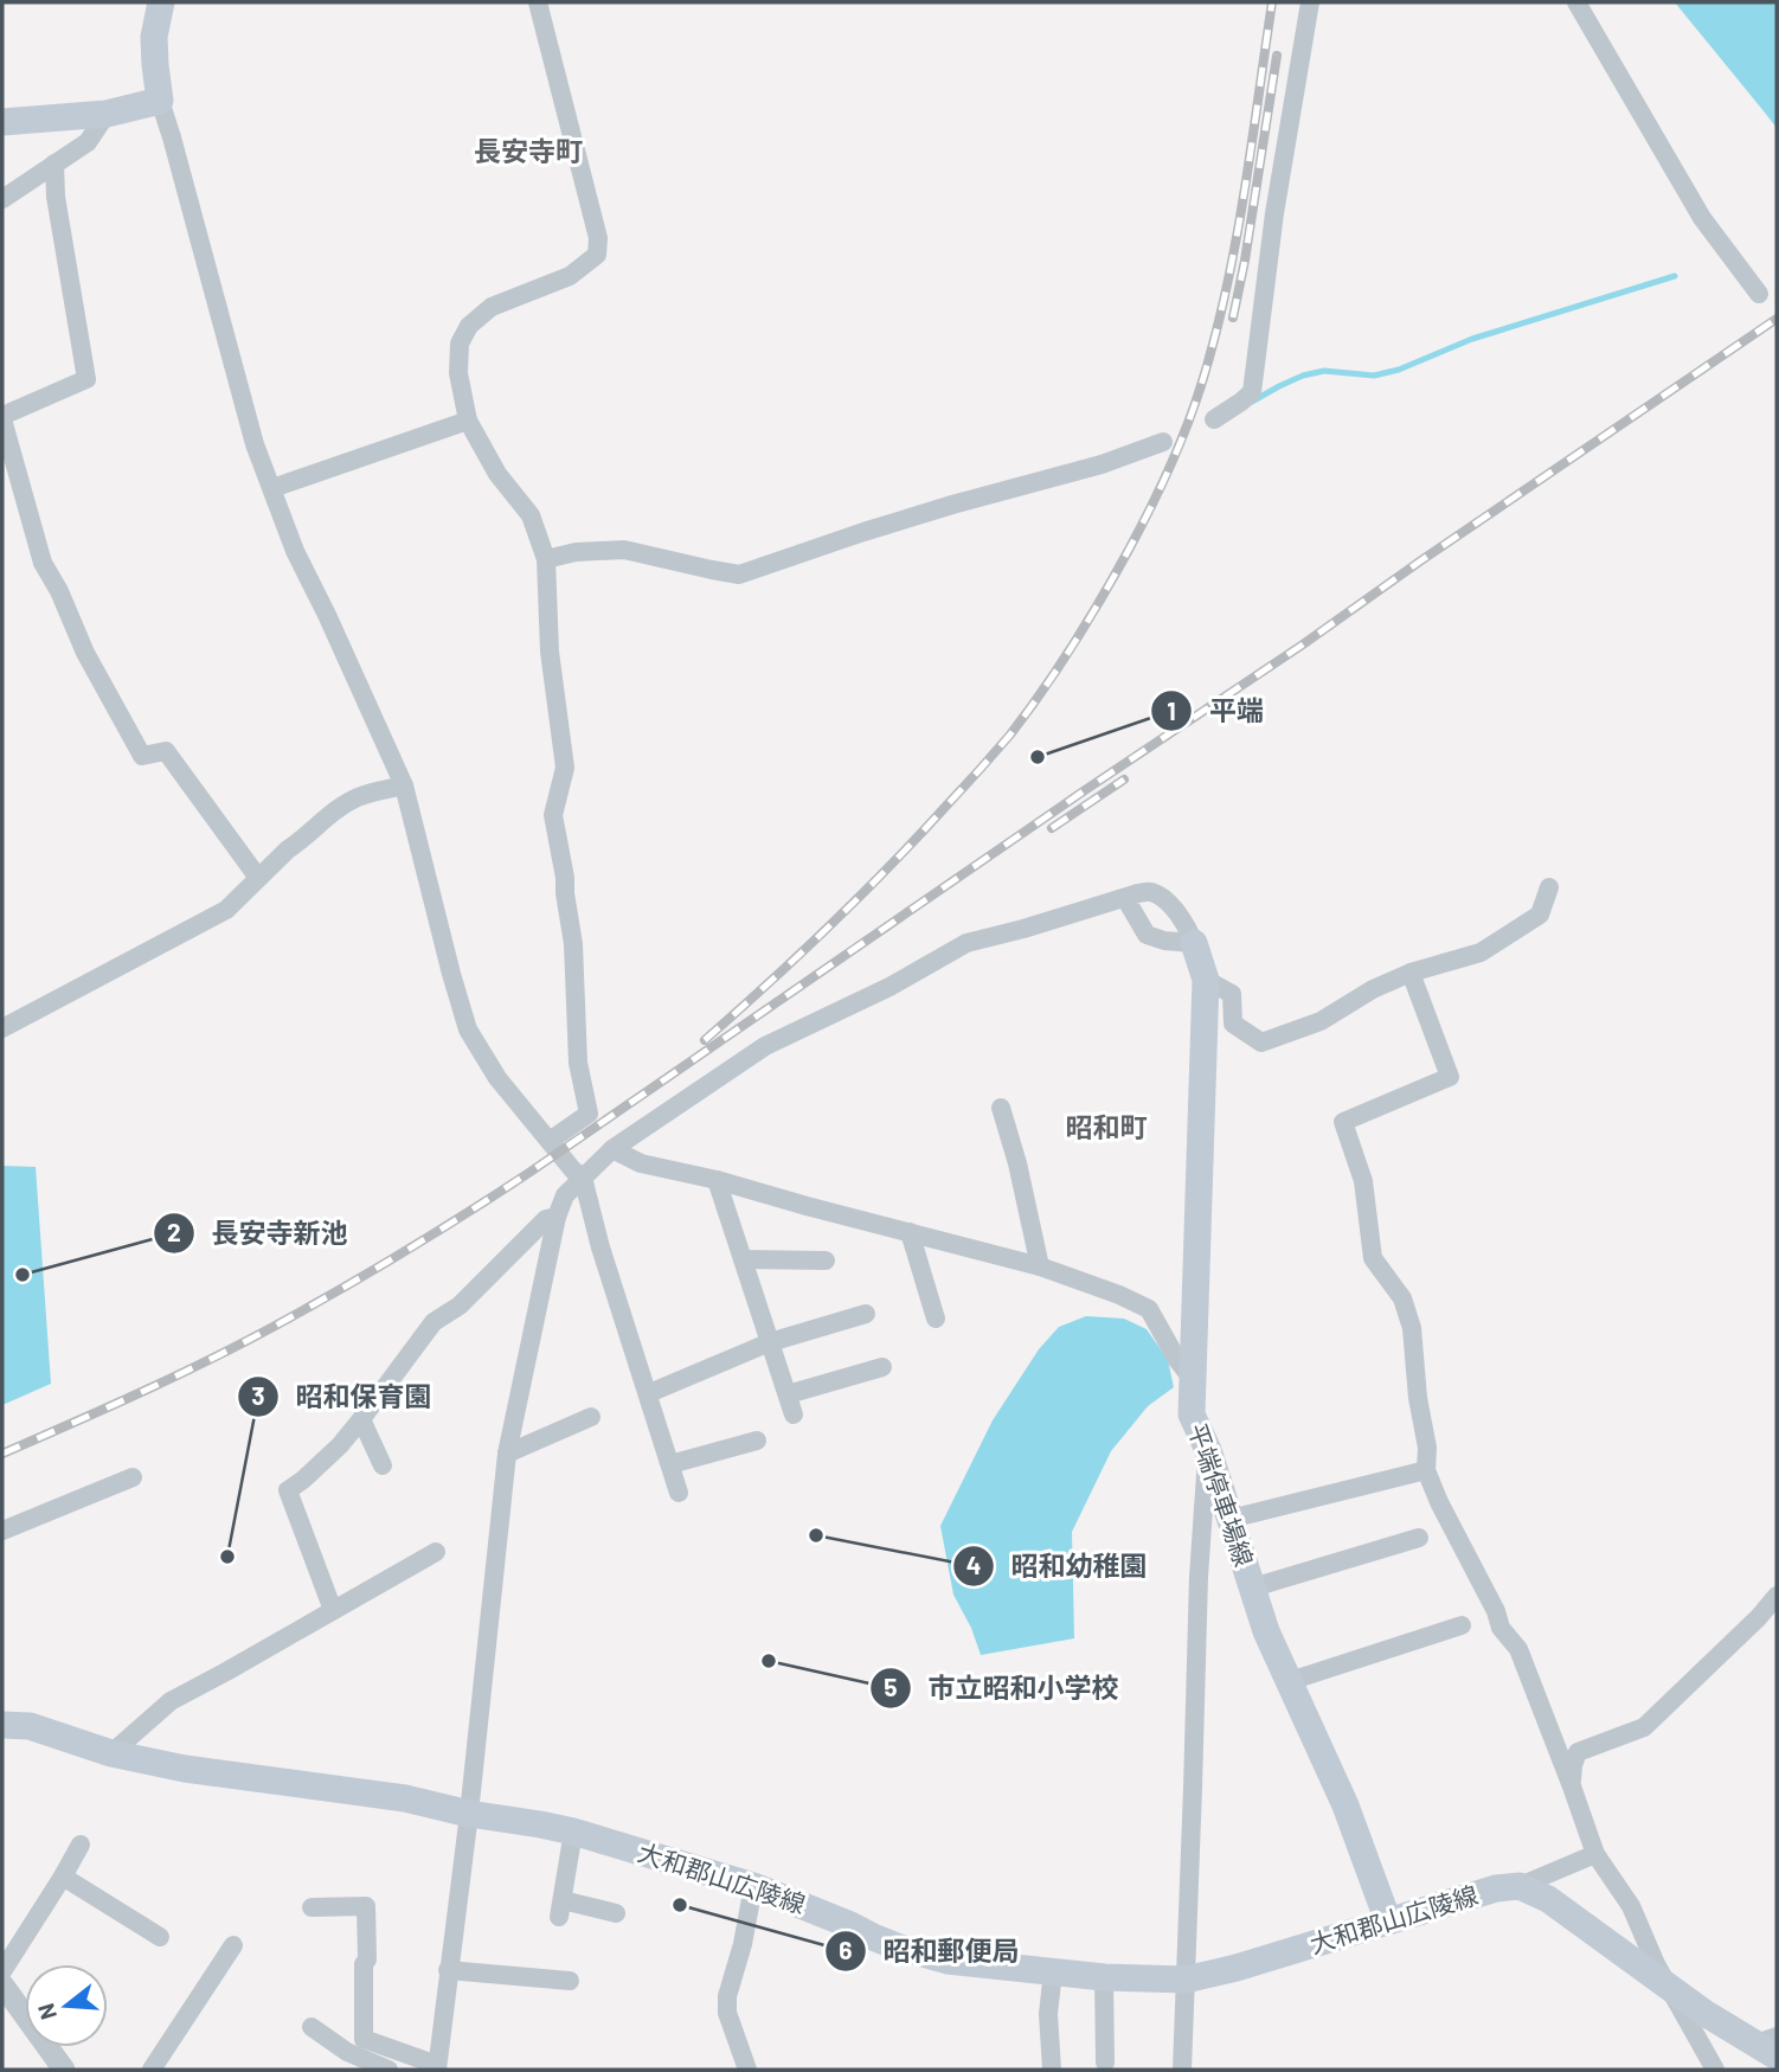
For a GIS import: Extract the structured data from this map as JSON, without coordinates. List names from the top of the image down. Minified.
{"streets":{"main road":["平端停車場線","大和郡山広陵線"]},"crossings":[["平端停車場線","大和郡山広陵線"]],"districts":["長安寺町","昭和町"],"places":["平端","長安寺新池","昭和幼稚園","昭和保育園","市立昭和小学校","昭和郵便局"],"north":"left"}
